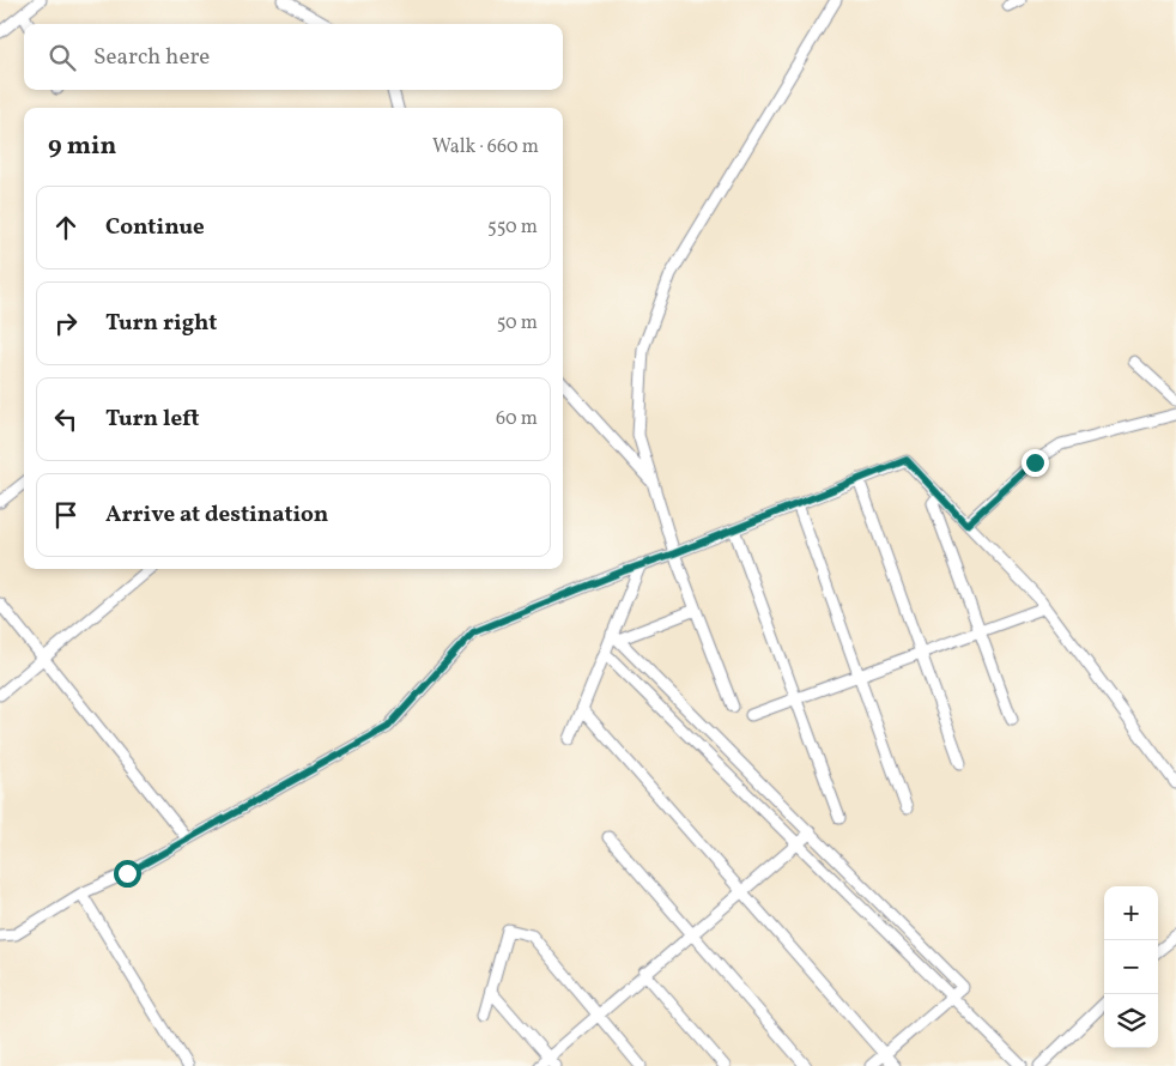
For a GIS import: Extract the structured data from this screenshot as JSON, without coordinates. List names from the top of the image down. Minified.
{"page":{"search":"Search here","heading":["9 min","Walk · 660 m"],"list":[["Continue","550 m"],["Turn right","50 m"],["Turn left","60 m"],"Arrive at destination"],"map_buttons":["+","−"]}}
